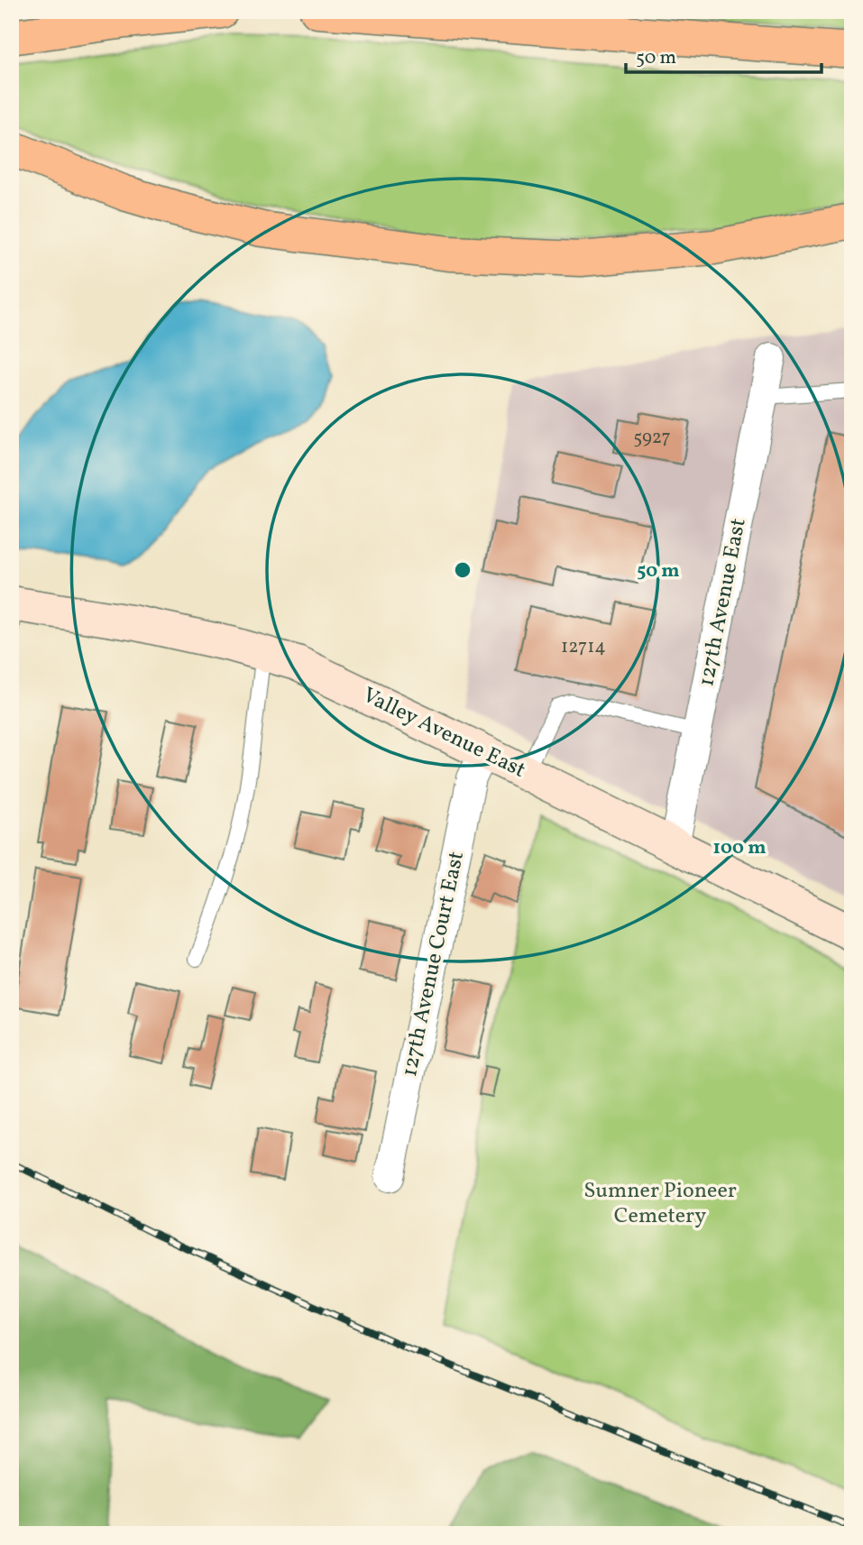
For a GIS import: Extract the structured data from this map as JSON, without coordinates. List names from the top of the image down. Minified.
{"streets":{"main road":["Valley Avenue East"],"street":["127th Avenue East","127th Avenue Court East"]},"crossings":[["127th Avenue East","Valley Avenue East"],["Valley Avenue East","127th Avenue Court East"]],"parks":["Sumner Pioneer Cemetery"],"house_numbers":["5927","12714"],"scale_bar":"50 m","rings":["50 m","100 m"]}
